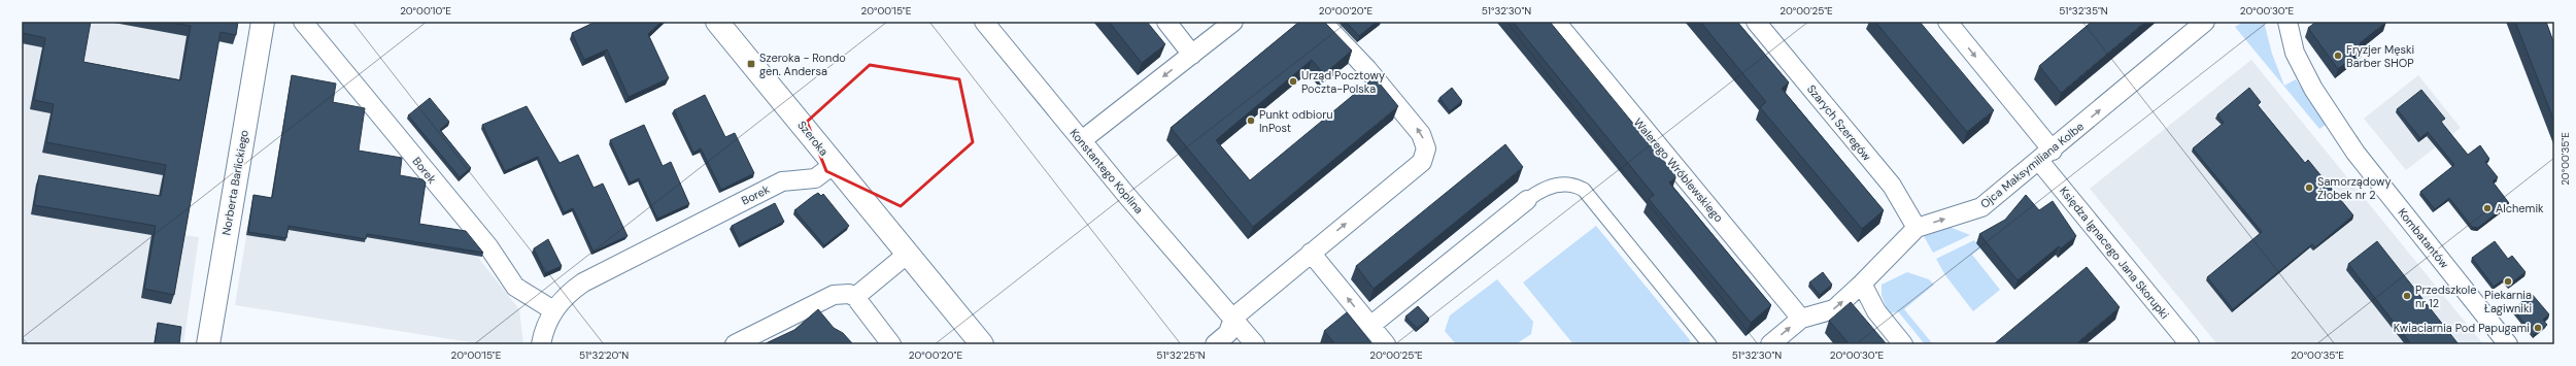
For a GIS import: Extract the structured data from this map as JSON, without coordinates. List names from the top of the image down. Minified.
{"streets":{"street":["Szarych Szeregów","Szeroka","Ojca Maksymiliana Kolbe","Borek","Walerego Wróblewskiego","Konstantego Koplina","Norberta Barlickiego","Kombatantów","Księdza Ignacego Jana Skorupki"]},"crossings":[["Szarych Szeregów","Ojca Maksymiliana Kolbe"],["Szeroka","Borek"],["Ojca Maksymiliana Kolbe","Walerego Wróblewskiego"],["Ojca Maksymiliana Kolbe","Księdza Ignacego Jana Skorupki"]],"one_way":["Ojca Maksymiliana Kolbe","Księdza Ignacego Jana Skorupki"],"places":{"other":["Fryzjer Męski Barber SHOP","Urząd Pocztowy Poczta-Polska","Punkt odbioru InPost","Samorządowy Żłobek nr 2","Alchemik","Piekarnia Łagiwniki","Przedszkole nr 12","Kwiaciarnia Pod Papugami"],"transit":["Szeroka - Rondo gen. Andersa"]},"coordinates":["20°00'10\"E","20°00'15\"E","20°00'20\"E","51°32'30\"N","20°00'25\"E","51°32'35\"N","20°00'30\"E","20°00'35\"E","51°32'20\"N","51°32'25\"N"]}
